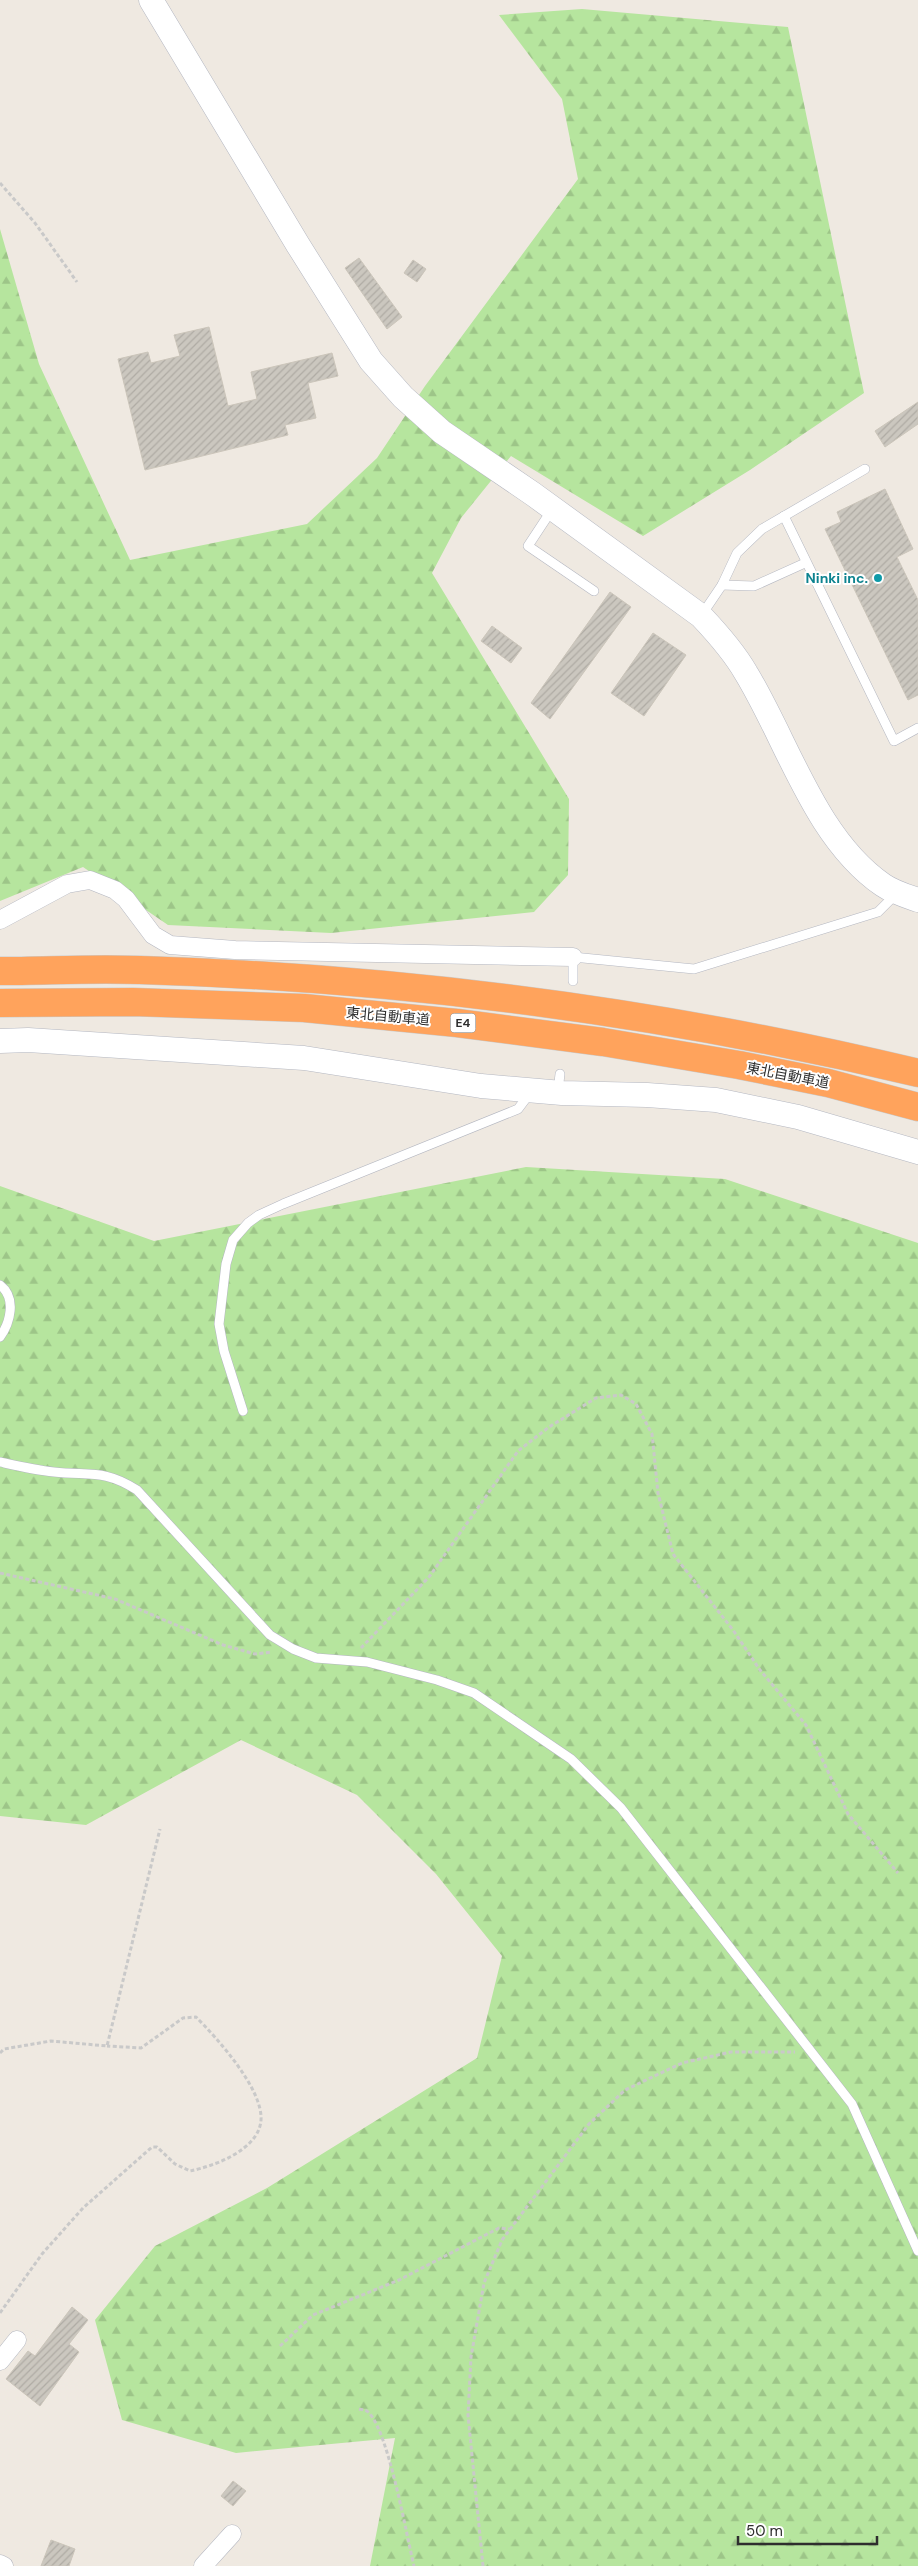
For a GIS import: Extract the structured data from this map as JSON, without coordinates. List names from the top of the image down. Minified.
{"streets":{"highway":["東北自動車道","E4"]},"places":["Ninki inc."],"scale_bar":"50 m"}
